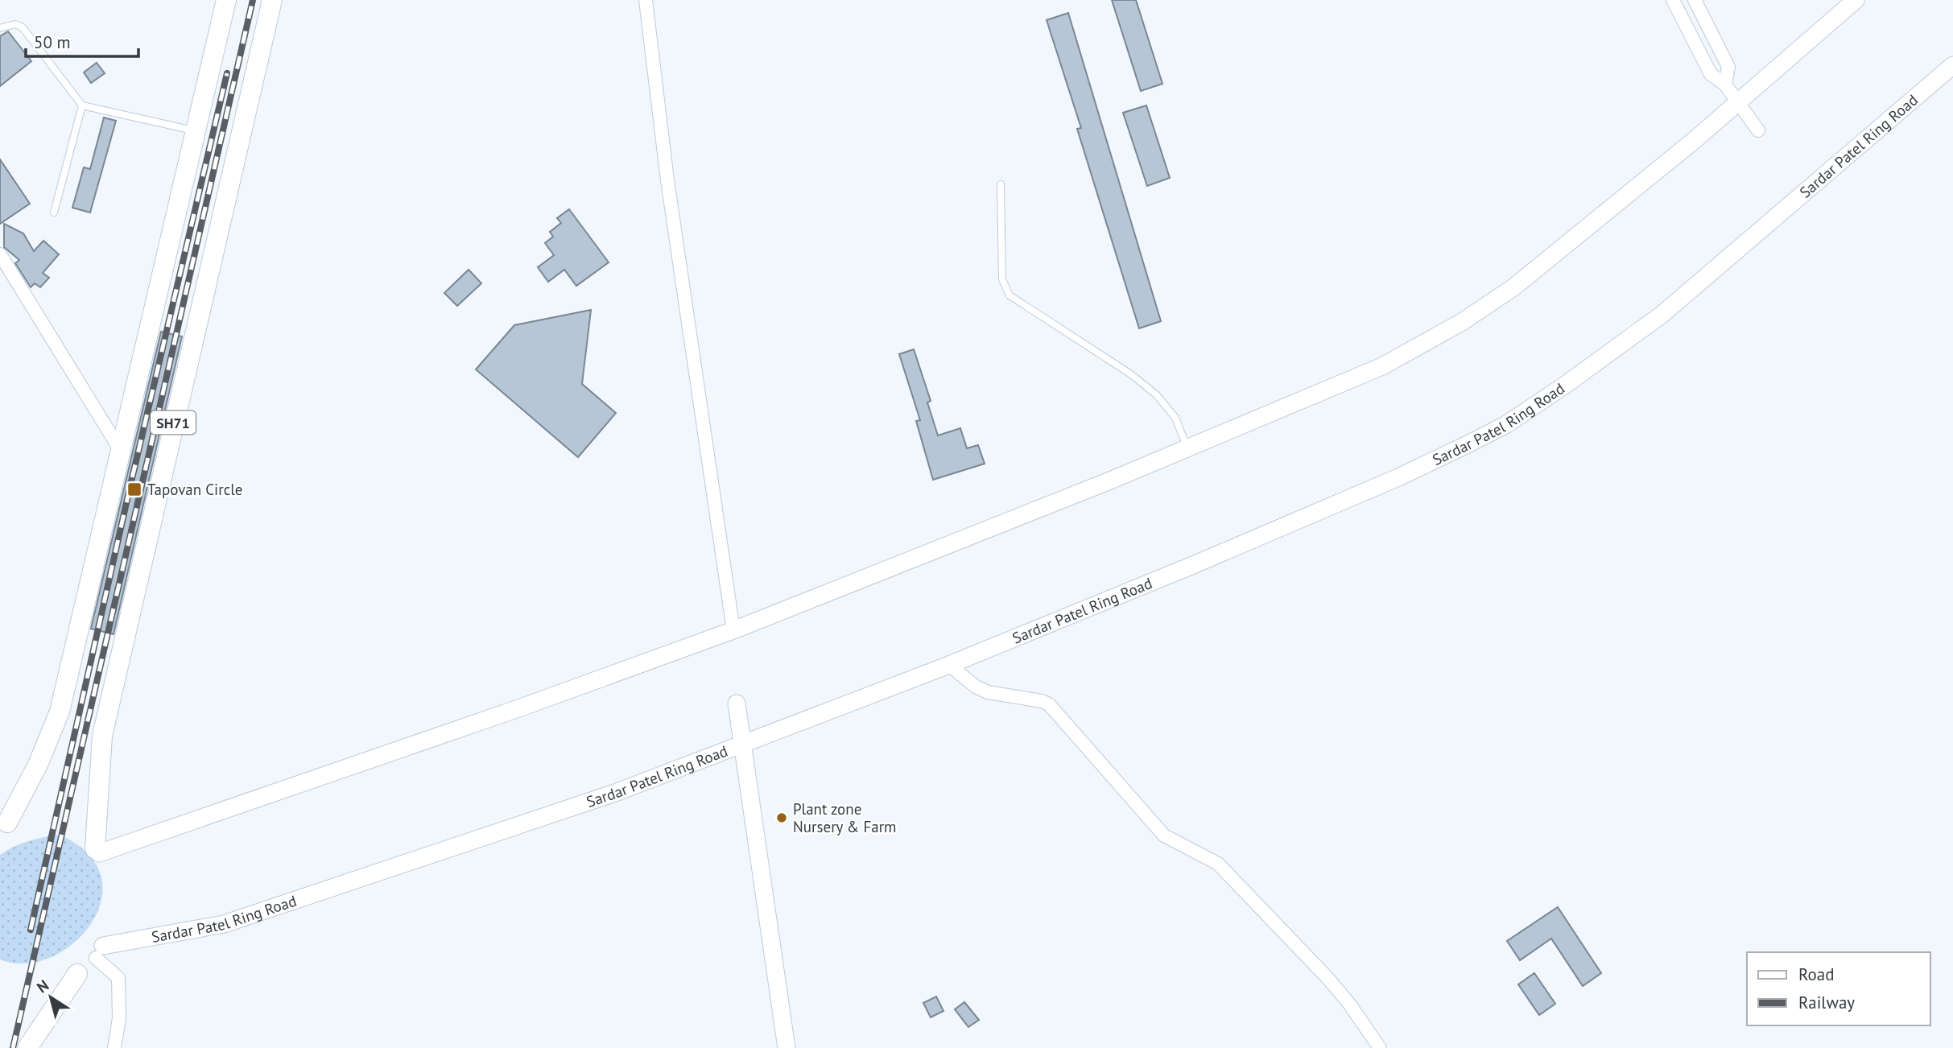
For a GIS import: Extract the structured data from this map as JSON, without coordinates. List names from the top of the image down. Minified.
{"streets":{"main road":["SH71"],"street":["Sardar Patel Ring Road"]},"places":{"transit":["Tapovan Circle"],"other":["Plant zone Nursery & Farm"]},"legend":["Road","Railway"],"scale_bar":"50 m","north":"top left"}
